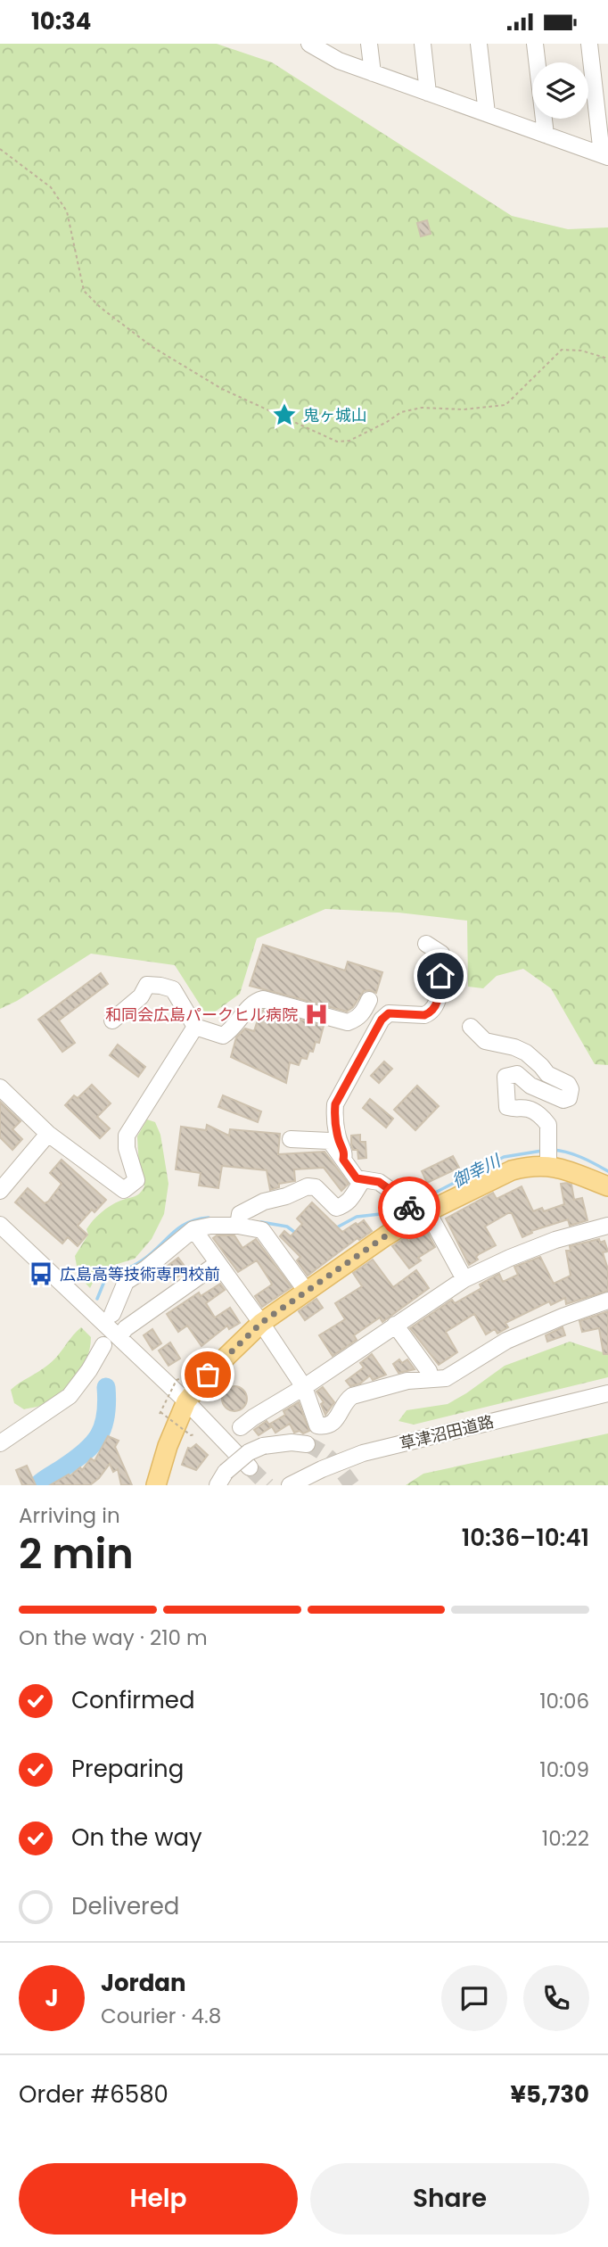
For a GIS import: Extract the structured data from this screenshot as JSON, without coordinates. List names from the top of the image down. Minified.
{"streets":{"street":["草津沼田道路"]},"water":["御幸川"],"places":{"place":["鬼ヶ城山"],"hospital":["和同会広島パークヒル病院"],"bus stop":["広島高等技術専門校前"]},"page":{"status":"10:34","heading":["2 min","Arriving in","10:36–10:41"],"panel":["Jordan","Courier · 4.8","Order #6580","¥5,730"],"bar":"On the way · 210 m","list":[["Confirmed","10:06"],["Preparing","10:09"],["On the way","10:22"],"Delivered"],"round":"J","buttons":["Help","Share"]}}
